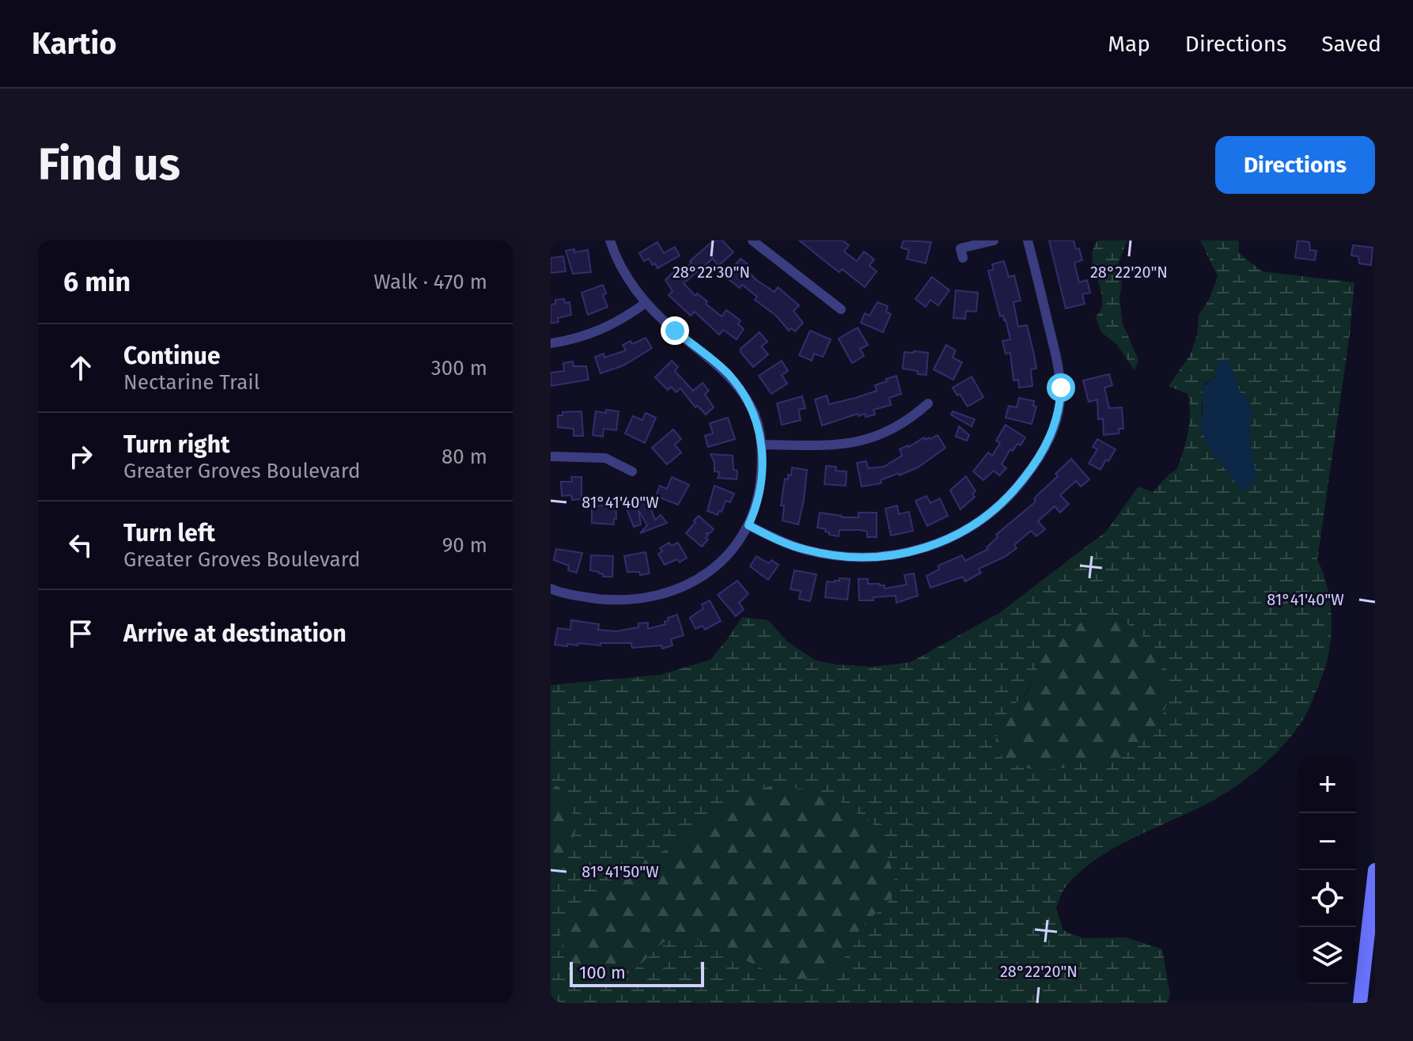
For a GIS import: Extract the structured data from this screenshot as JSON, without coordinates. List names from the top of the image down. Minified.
{"scale_bar":"100 m","page":{"header":"Kartio","nav":["Map","Directions","Saved"],"buttons":"Directions","title":"Find us","heading":["6 min","Walk · 470 m"],"list":[["Continue","Nectarine Trail","300 m"],["Turn right","Greater Groves Boulevard","80 m"],["Turn left","Greater Groves Boulevard","90 m"],"Arrive at destination"],"map_buttons":["+","−"],"scale":"100 m"},"coordinates":["28°22'30\"N","28°22'20\"N","81°41'40\"W","81°41'50\"W"]}
